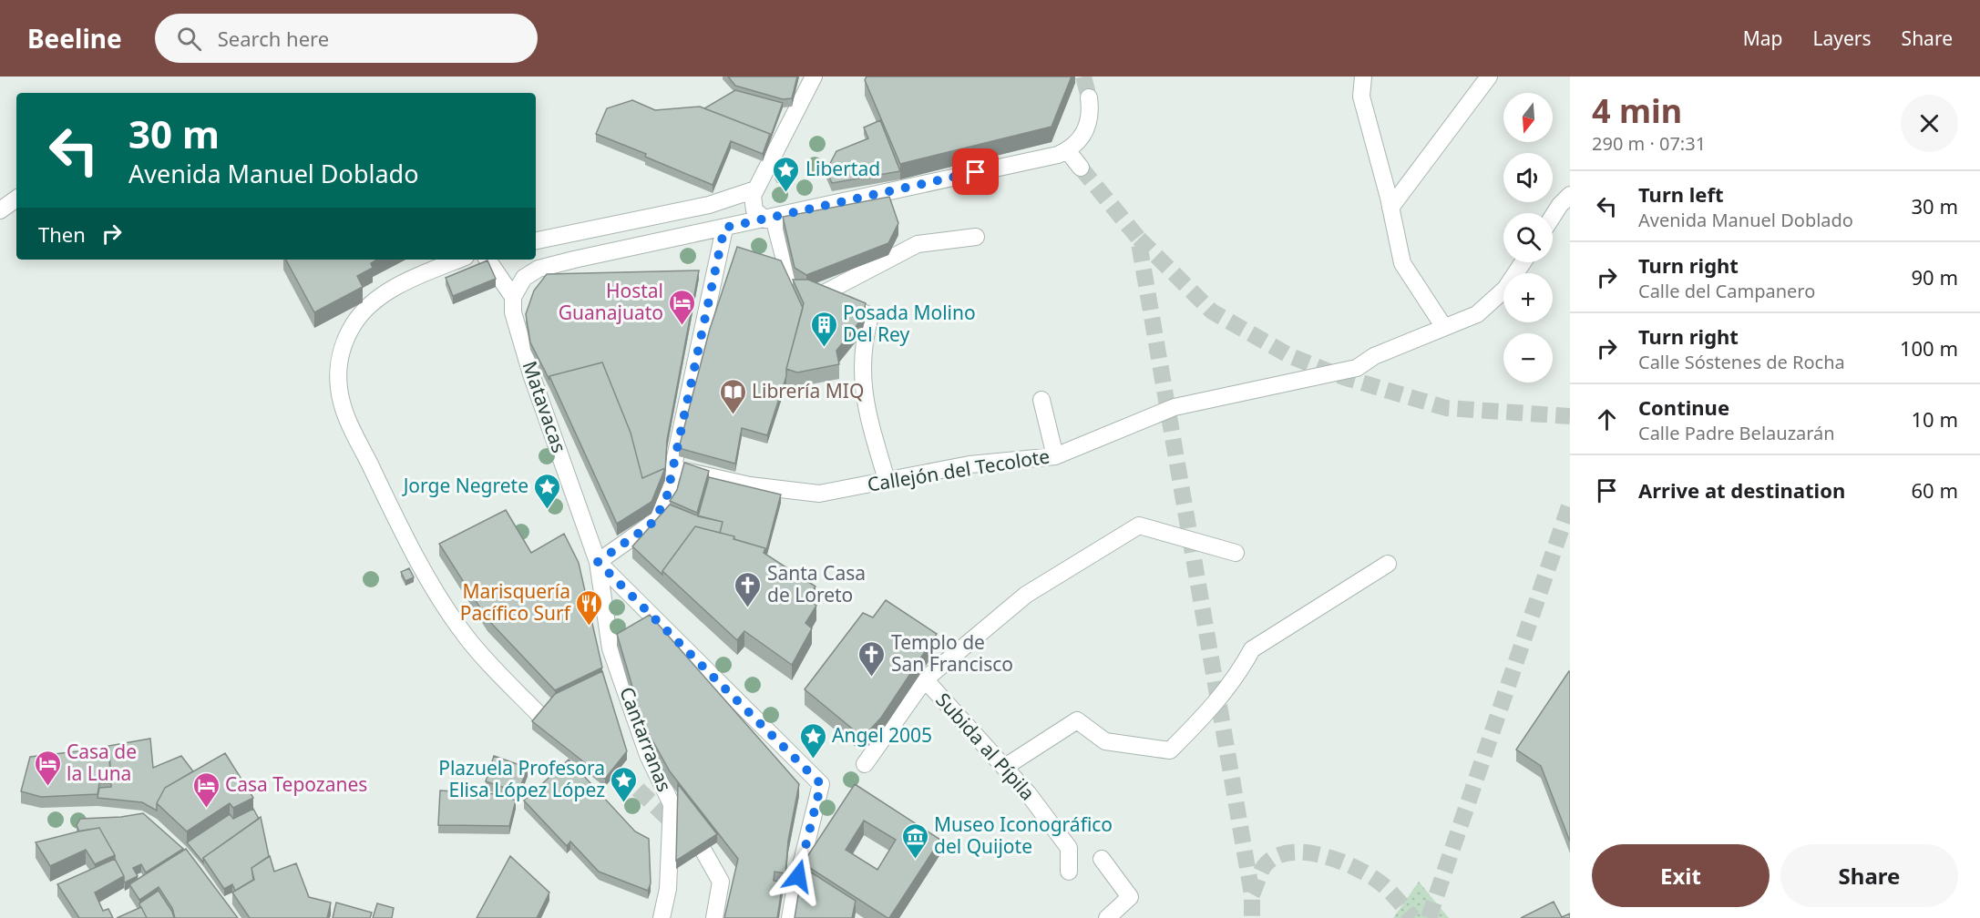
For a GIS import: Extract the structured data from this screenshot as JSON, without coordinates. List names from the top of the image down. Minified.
{"streets":{"street":["Matavacas","Callejón del Tecolote","Cantarranas","Subida al Pípila"]},"crossings":[["Matavacas","Cantarranas"]],"places":{"place":["Libertad","Jorge Negrete","Angel 2005","Plazuela Profesora Elisa López López"],"hotel":["Hostal Guanajuato","Casa de la Luna","Casa Tepozanes"],"building":["Posada Molino Del Rey"],"library":["Librería MIQ"],"church":["Santa Casa de Loreto","Templo de San Francisco"],"restaurant":["Marisquería Pacífico Surf"],"museum":["Museo Iconográfico del Quijote"]},"north":"bottom","page":{"header":"Beeline","search":"Search here","nav":["Map","Layers","Share"],"heading":["4 min","290 m · 07:31"],"map_buttons":["+","−"],"turn":["30 m","Avenida Manuel Doblado"],"list":[{"name":"Turn left","note":"Avenida Manuel Doblado","value":"30 m"},{"name":"Turn right","note":"Calle del Campanero","value":"90 m"},{"name":"Turn right","note":"Calle Sóstenes de Rocha","value":"100 m"},{"name":"Continue","note":"Calle Padre Belauzarán","value":"10 m"},{"name":"Arrive at destination","value":"60 m"}],"then":"Then","buttons":["Exit","Share"]}}
